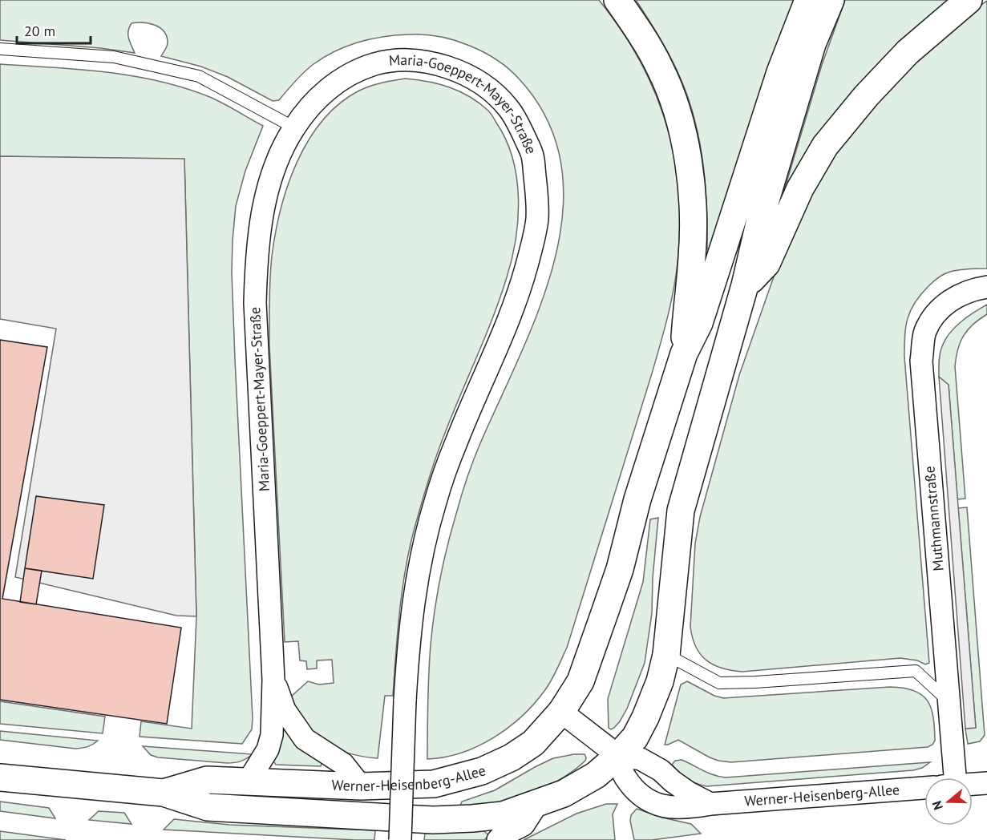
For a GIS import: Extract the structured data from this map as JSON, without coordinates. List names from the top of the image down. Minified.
{"streets":{"main road":["Werner-Heisenberg-Allee"],"street":["Maria-Goeppert-Mayer-Straße","Muthmannstraße"]},"crossings":[["Maria-Goeppert-Mayer-Straße","Werner-Heisenberg-Allee"]],"scale_bar":"20 m","north":"left"}
